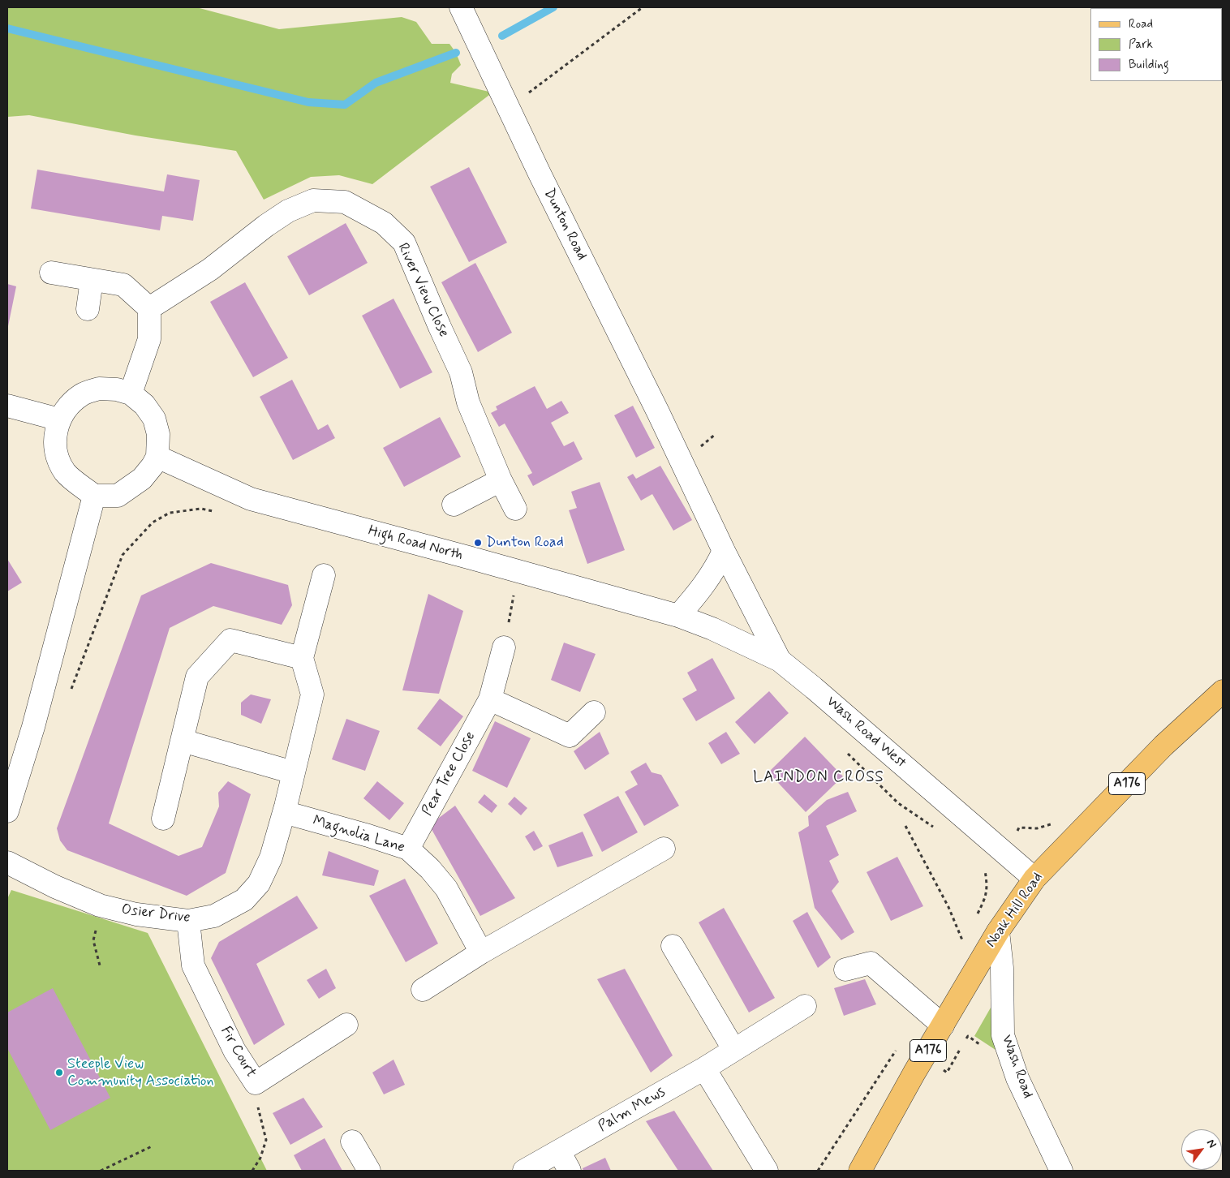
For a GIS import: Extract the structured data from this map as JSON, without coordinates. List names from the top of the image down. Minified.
{"streets":{"main road":["A176","Noak Hill Road"],"street":["Dunton Road","River View Close","High Road North","Wash Road West","Pear Tree Close","Magnolia Lane","Osier Drive","Fir Court","Wash Road","Palm Mews"]},"crossings":[["Dunton Road","Wash Road West"],["High Road North","Wash Road West"],["Wash Road West","Noak Hill Road"],["Pear Tree Close","Magnolia Lane"],["Magnolia Lane","Osier Drive"],["Noak Hill Road","Wash Road"],["Osier Drive","Fir Court"]],"districts":["LAINDON CROSS"],"places":["Dunton Road","Steeple View Community Association"],"legend":["Road","Park","Building"],"north":"top right"}
